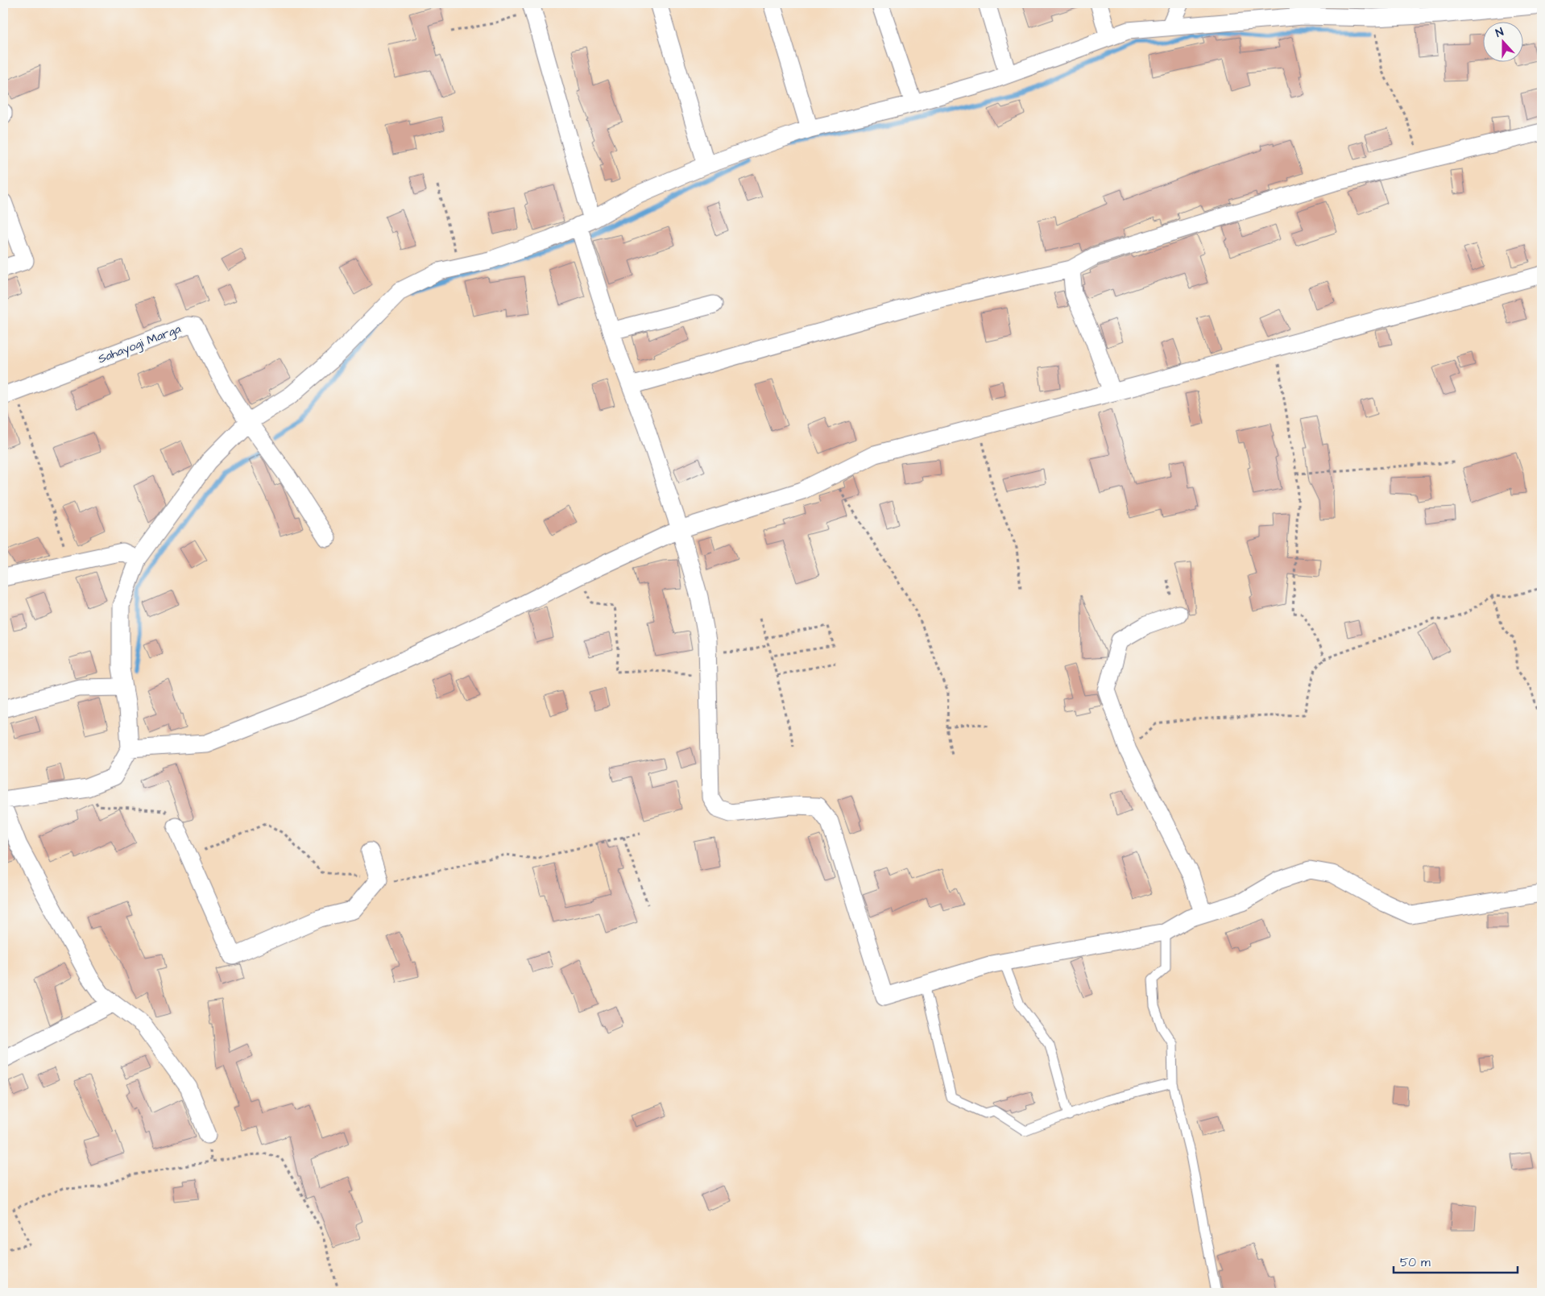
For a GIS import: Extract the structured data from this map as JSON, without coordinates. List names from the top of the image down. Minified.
{"streets":{"street":["Sahayogi Marga"]},"scale_bar":"50 m","north":"top"}
